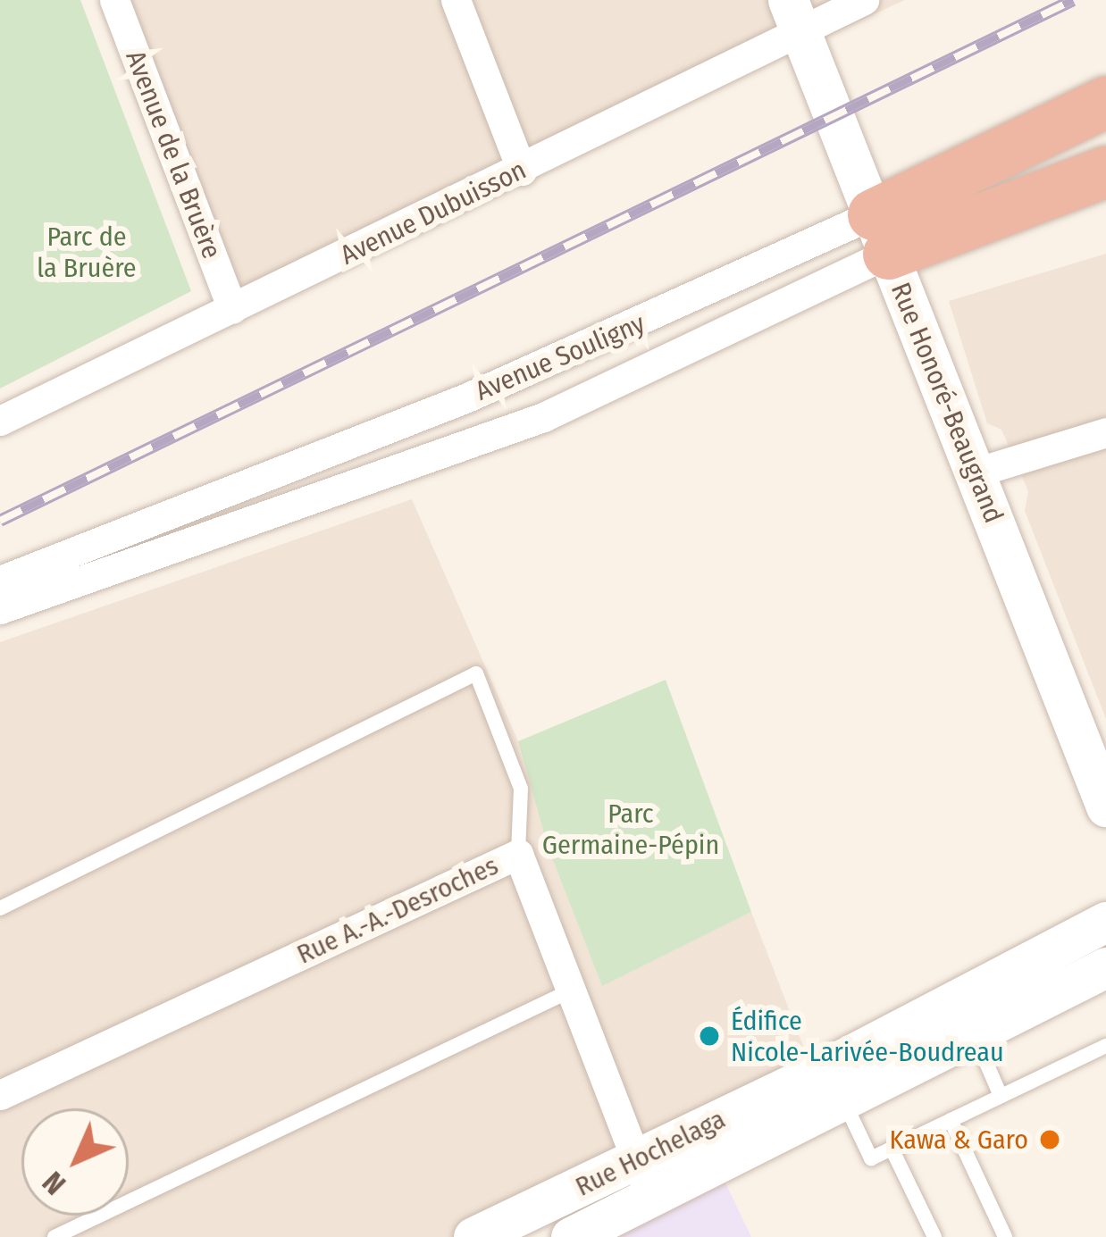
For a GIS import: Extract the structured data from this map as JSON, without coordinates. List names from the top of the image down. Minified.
{"streets":{"highway":["Avenue Souligny"],"main road":["Rue Honoré-Beaugrand","Rue Hochelaga"],"street":["Avenue de la Bruère","Avenue Dubuisson","Rue A.-A.-Desroches"]},"crossings":[["Avenue de la Bruère","Avenue Dubuisson"],["Avenue Dubuisson","Rue Honoré-Beaugrand"],["Avenue Souligny","Rue Honoré-Beaugrand"],["Rue A.-A.-Desroches","Rue Hochelaga"]],"parks":["Parc de la Bruère","Parc Germaine-Pépin"],"places":["Édifice Nicole-Larivée-Boudreau","Kawa & Garo"],"north":"bottom left"}
